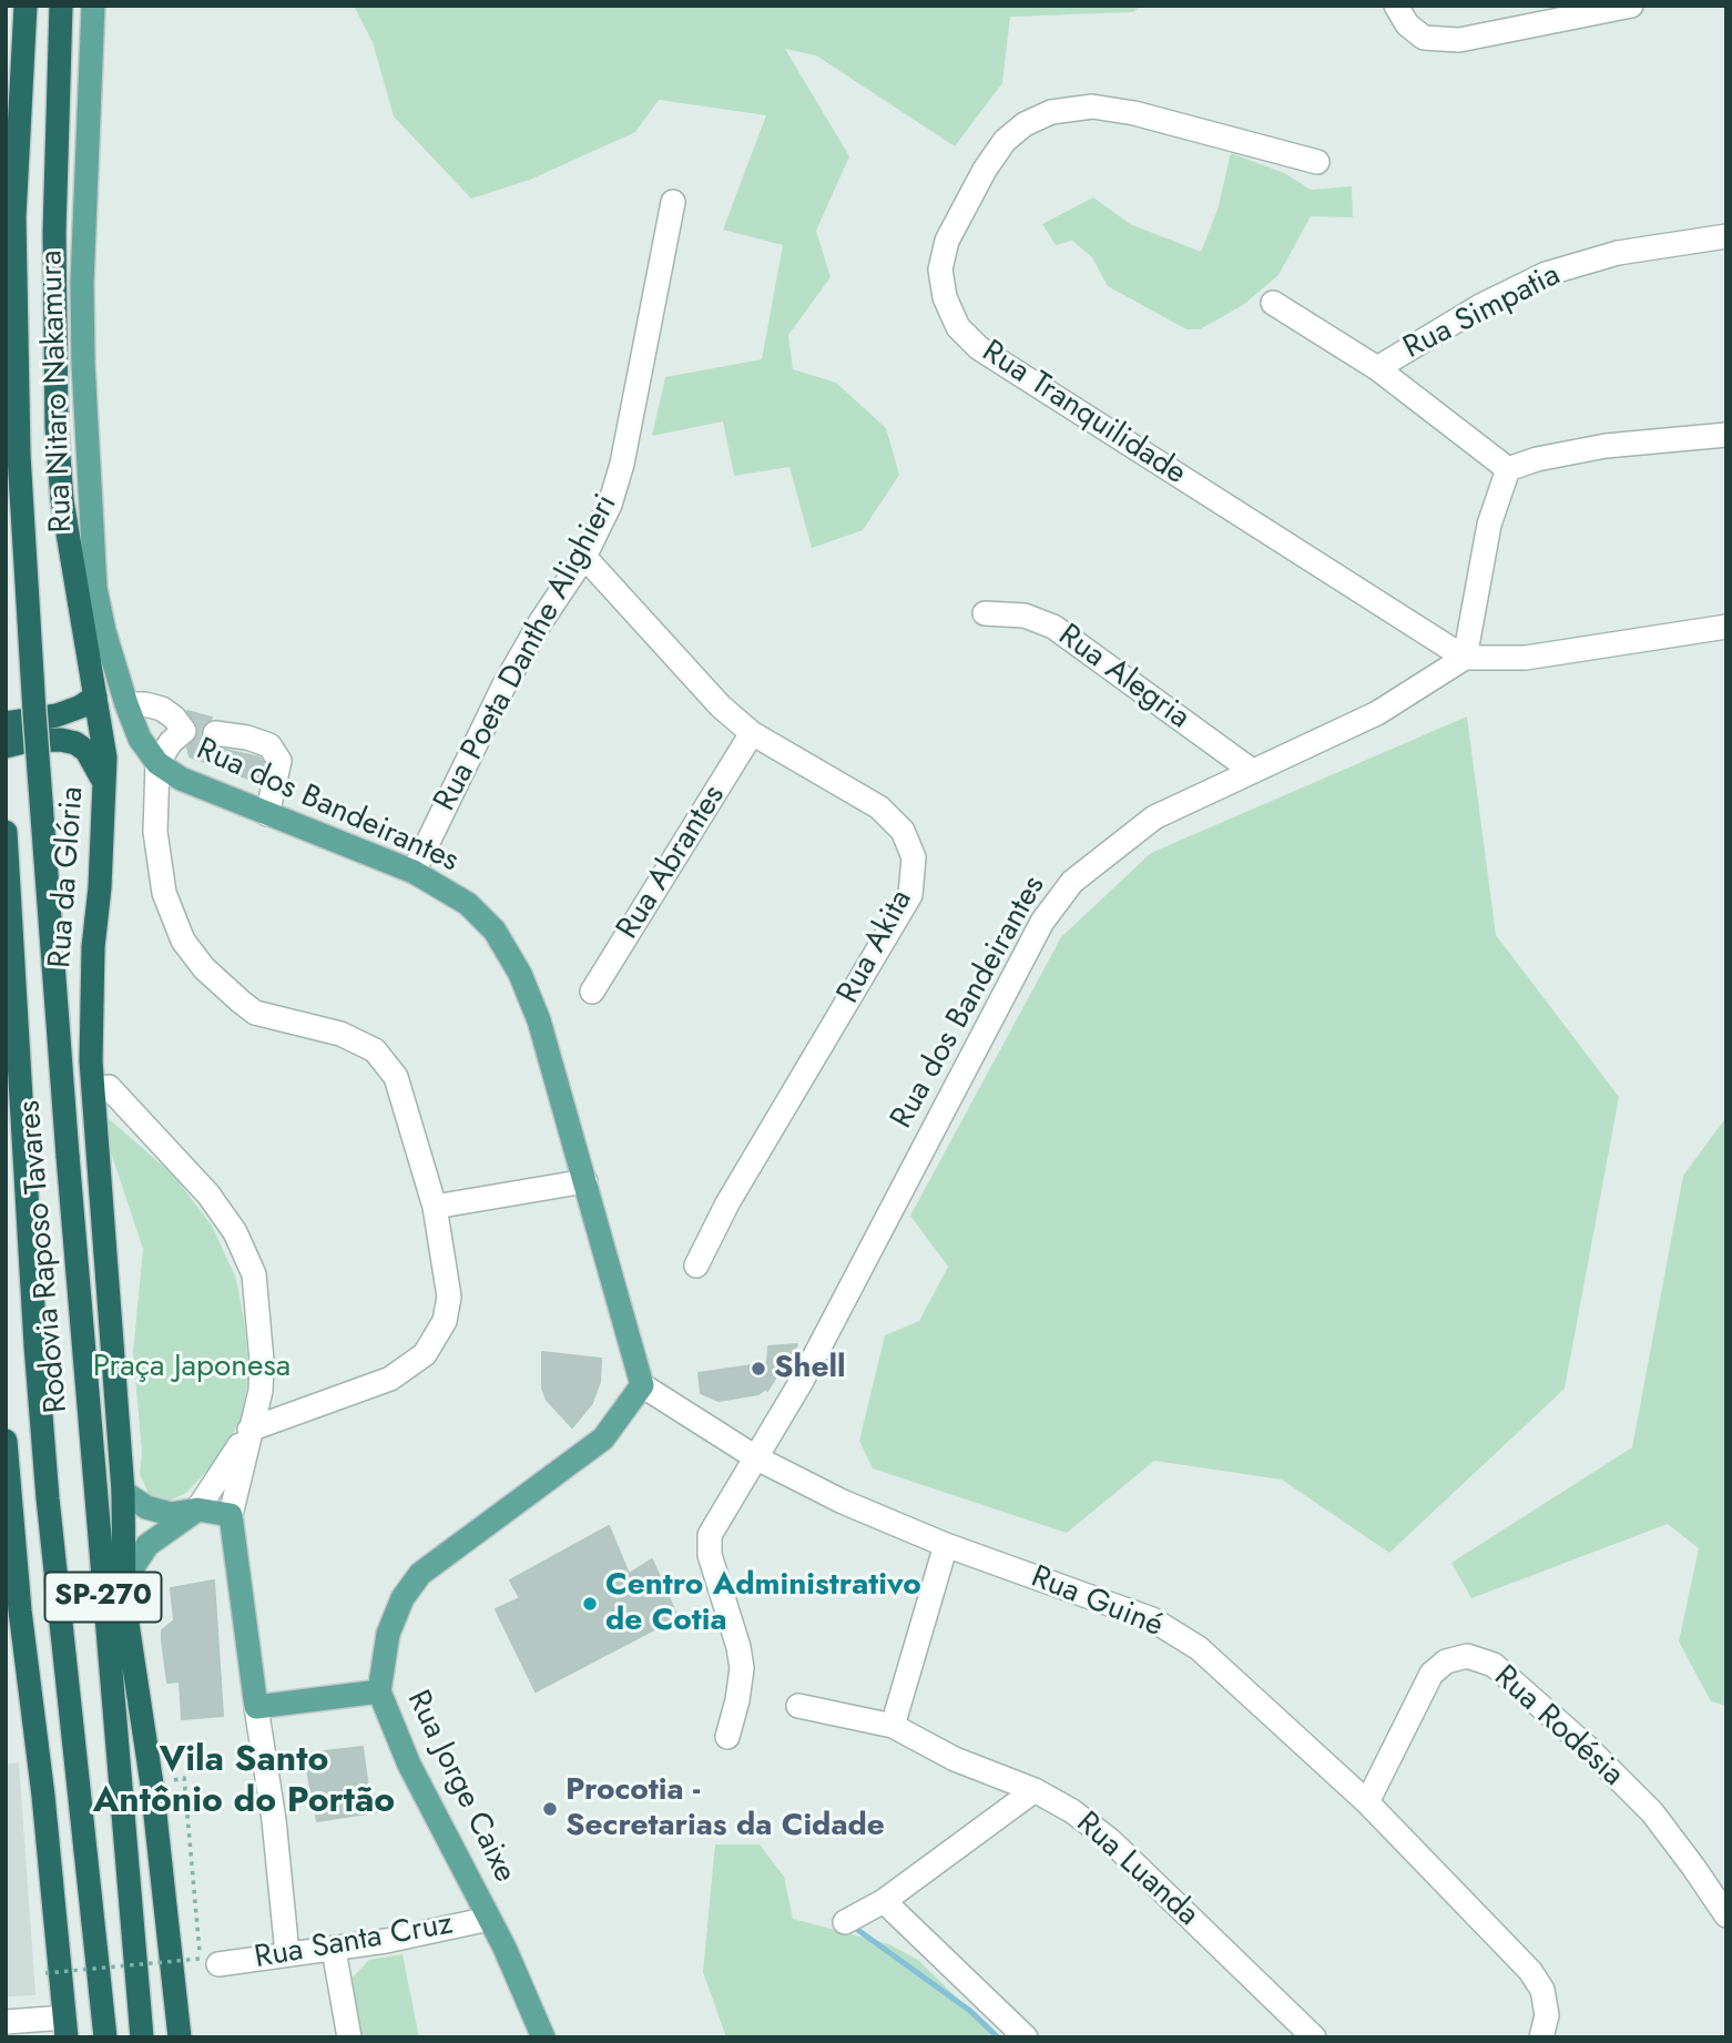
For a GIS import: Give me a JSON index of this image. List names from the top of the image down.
{
  "streets": {
    "highway": ["Rua da Glória", "Rodovia Raposo Tavares", "SP-270"],
    "main road": ["Rua Nitaro Nakamura", "Rua dos Bandeirantes", "Rua Jorge Caixe"],
    "street": [
      "Rua Simpatia",
      "Rua Tranquilidade",
      "Rua Poeta Danthe Alighieri",
      "Rua Alegria",
      "Rua Abrantes",
      "Rua Akita",
      "Rua Guiné",
      "Rua Rodésia",
      "Rua Luanda",
      "Rua Santa Cruz"
    ]
  },
  "crossings": [
    ["Rua Nitaro Nakamura", "Rua dos Bandeirantes"],
    ["Rua Tranquilidade", "Rua dos Bandeirantes"],
    ["Rua Poeta Danthe Alighieri", "Rua dos Bandeirantes"],
    ["Rua Poeta Danthe Alighieri", "Rua Akita"],
    ["Rua Alegria", "Rua dos Bandeirantes"],
    ["Rua dos Bandeirantes", "Rua Guiné"],
    ["Rua dos Bandeirantes", "Rua Jorge Caixe"],
    ["Rua Abrantes", "Rua Akita"],
    ["Rua Guiné", "Rua Rodésia"],
    ["Rua Guiné", "Rua Jorge Caixe"],
    ["Rua Jorge Caixe", "Rua Santa Cruz"]
  ],
  "districts": ["Vila Santo Antônio do Portão"],
  "parks": ["Praça Japonesa"],
  "places": ["Shell", "Centro Administrativo de Cotia", "Procotia - Secretarias da Cidade"]
}
